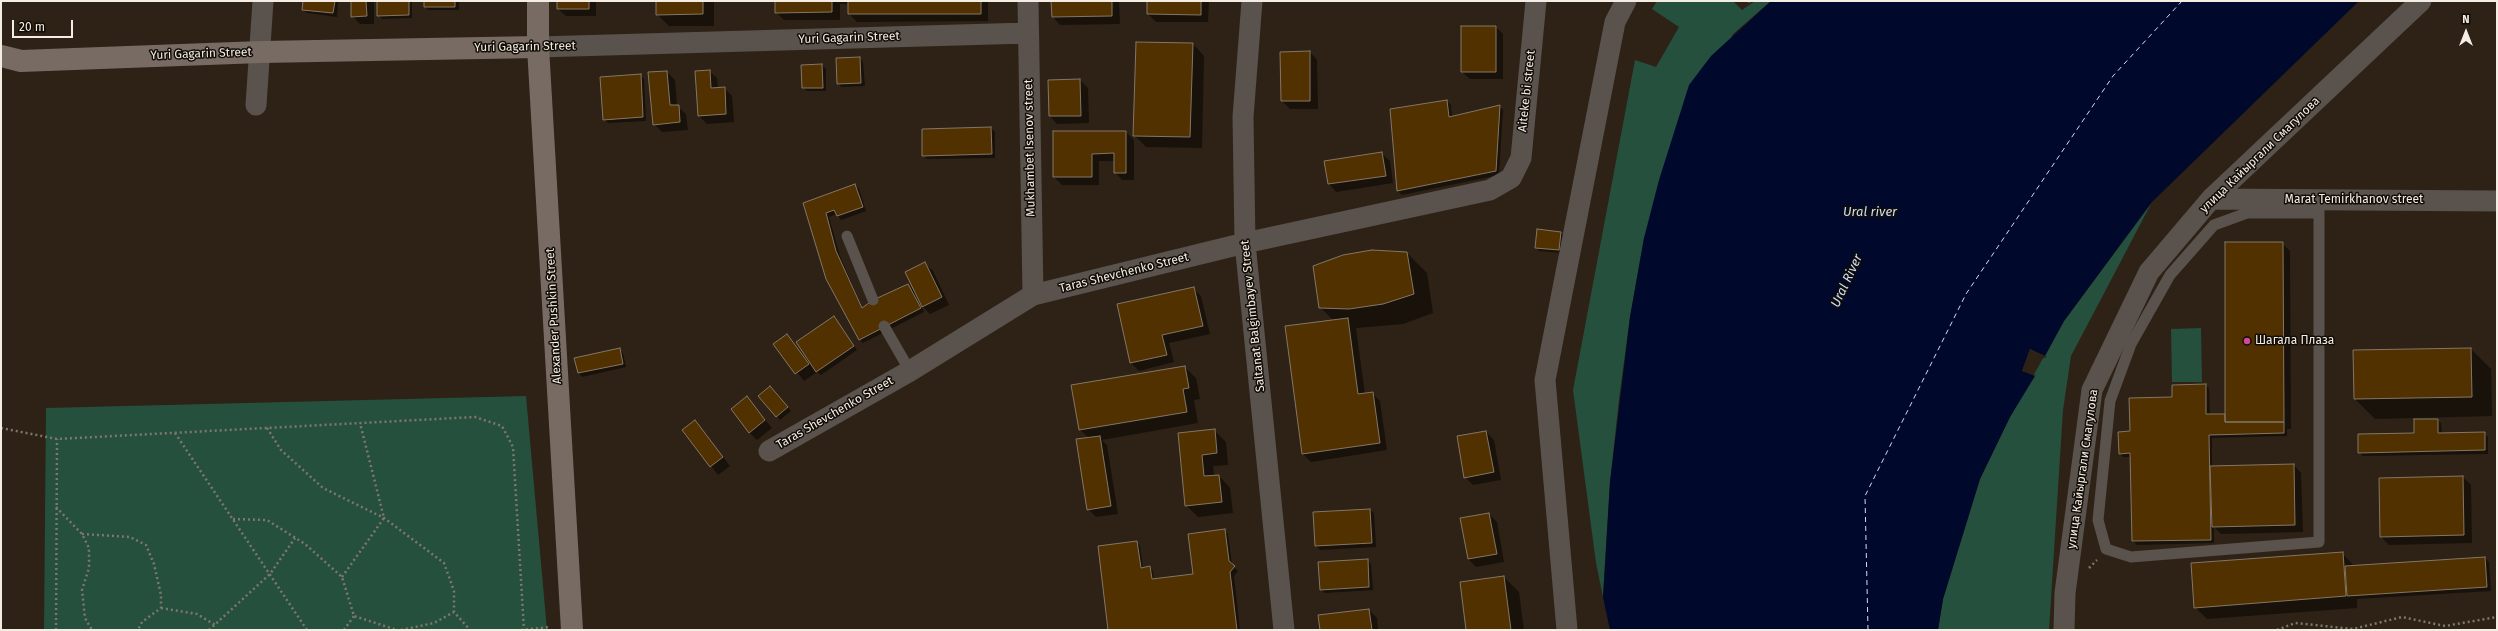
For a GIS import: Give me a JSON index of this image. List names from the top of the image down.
{
  "streets": {
    "street": [
      "Yuri Gagarin Street",
      "Aiteke bi street",
      "Mukhambet Isenov street",
      "улица Кайыргали Смагулова",
      "Marat Temirkhanov street",
      "Taras Shevchenko Street",
      "Alexander Pushkin Street",
      "Saltanat Balgimbayev Street"
    ]
  },
  "crossings": [
    ["Yuri Gagarin Street", "Mukhambet Isenov street"],
    ["Yuri Gagarin Street", "Alexander Pushkin Street"],
    ["Aiteke bi street", "Taras Shevchenko Street"],
    ["Mukhambet Isenov street", "Taras Shevchenko Street"],
    ["улица Кайыргали Смагулова", "Marat Temirkhanov street"],
    ["Taras Shevchenko Street", "Saltanat Balgimbayev Street"]
  ],
  "water": ["Ural river", "Ural River"],
  "places": ["Шагала Плаза"],
  "scale_bar": "20 m",
  "north": "top"
}
